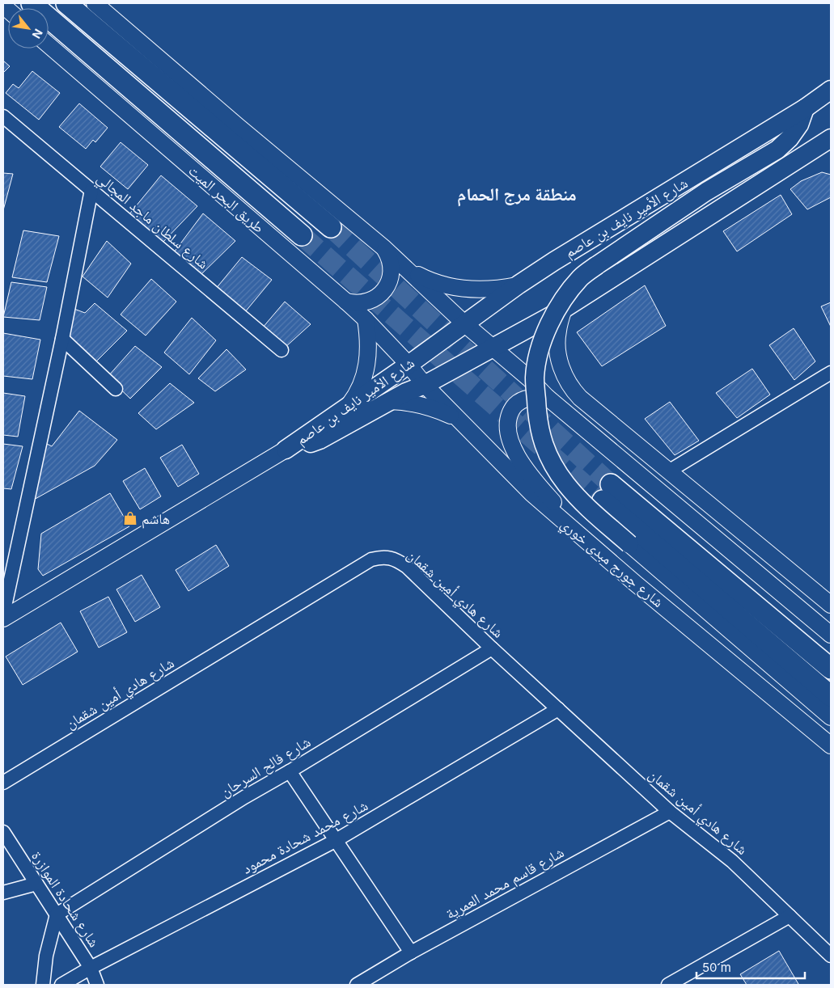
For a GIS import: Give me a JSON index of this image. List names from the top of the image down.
{
  "streets": {
    "main road": ["طريق البحر الميت", "شارع الأمير نايف بن عاصم"],
    "street": [
      "شارع سلطان ماجد المجالي",
      "شارع جورج مبدى خوري",
      "شارع هادي أمين شقمان",
      "شارع فالح السرحان",
      "شارع محمد شحادة محمود",
      "شارع قاسم محمد العمرية",
      "شارع شحادة الموازرة"
    ]
  },
  "crossings": [
    ["طريق البحر الميت", "شارع الأمير نايف بن عاصم"],
    ["طريق البحر الميت", "شارع جورج مبدى خوري"],
    ["شارع الأمير نايف بن عاصم", "شارع جورج مبدى خوري"],
    ["شارع هادي أمين شقمان", "شارع فالح السرحان"],
    ["شارع هادي أمين شقمان", "شارع محمد شحادة محمود"],
    ["شارع هادي أمين شقمان", "شارع قاسم محمد العمرية"],
    ["شارع فالح السرحان", "شارع شحادة الموازرة"],
    ["شارع محمد شحادة محمود", "شارع شحادة الموازرة"]
  ],
  "districts": ["منطقة مرج الحمام"],
  "places": {
    "shop": ["هاشم"]
  },
  "scale_bar": "50 m",
  "north": "bottom right"
}
